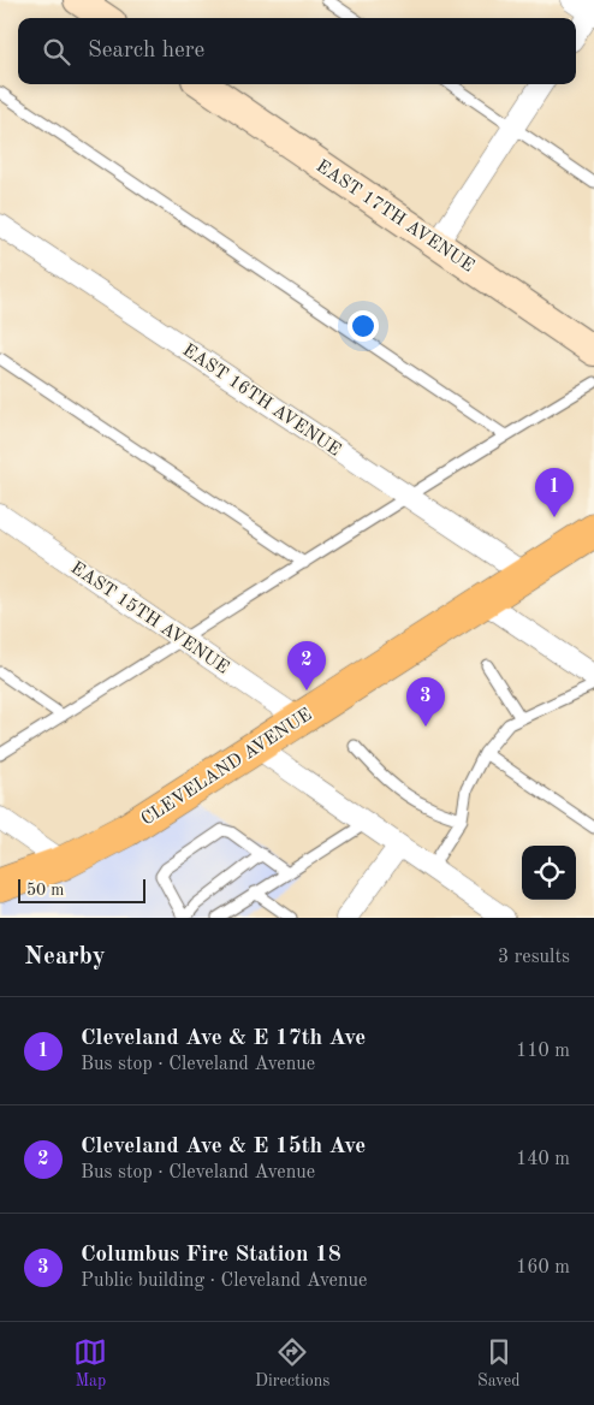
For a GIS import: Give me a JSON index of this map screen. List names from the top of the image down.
{
  "streets": {
    "main road": ["CLEVELAND AVENUE"],
    "street": ["EAST 17TH AVENUE", "EAST 16TH AVENUE", "EAST 15TH AVENUE"]
  },
  "crossings": [
    ["EAST 16TH AVENUE", "CLEVELAND AVENUE"],
    ["EAST 15TH AVENUE", "CLEVELAND AVENUE"]
  ],
  "scale_bar": "50 m",
  "page": {
    "search": "Search here",
    "pins": ["1", "2", "3"],
    "scale": "50 m",
    "heading": ["Nearby", "3 results"],
    "list": [
      {
        "mark": "1",
        "name": "Cleveland Ave & E 17th Ave",
        "note": "Bus stop · Cleveland Avenue",
        "value": "110 m"
      },
      {
        "mark": "2",
        "name": "Cleveland Ave & E 15th Ave",
        "note": "Bus stop · Cleveland Avenue",
        "value": "140 m"
      },
      {
        "mark": "3",
        "name": "Columbus Fire Station 18",
        "note": "Public building · Cleveland Avenue",
        "value": "160 m"
      }
    ],
    "nav": ["Map", "Directions", "Saved"]
  }
}
